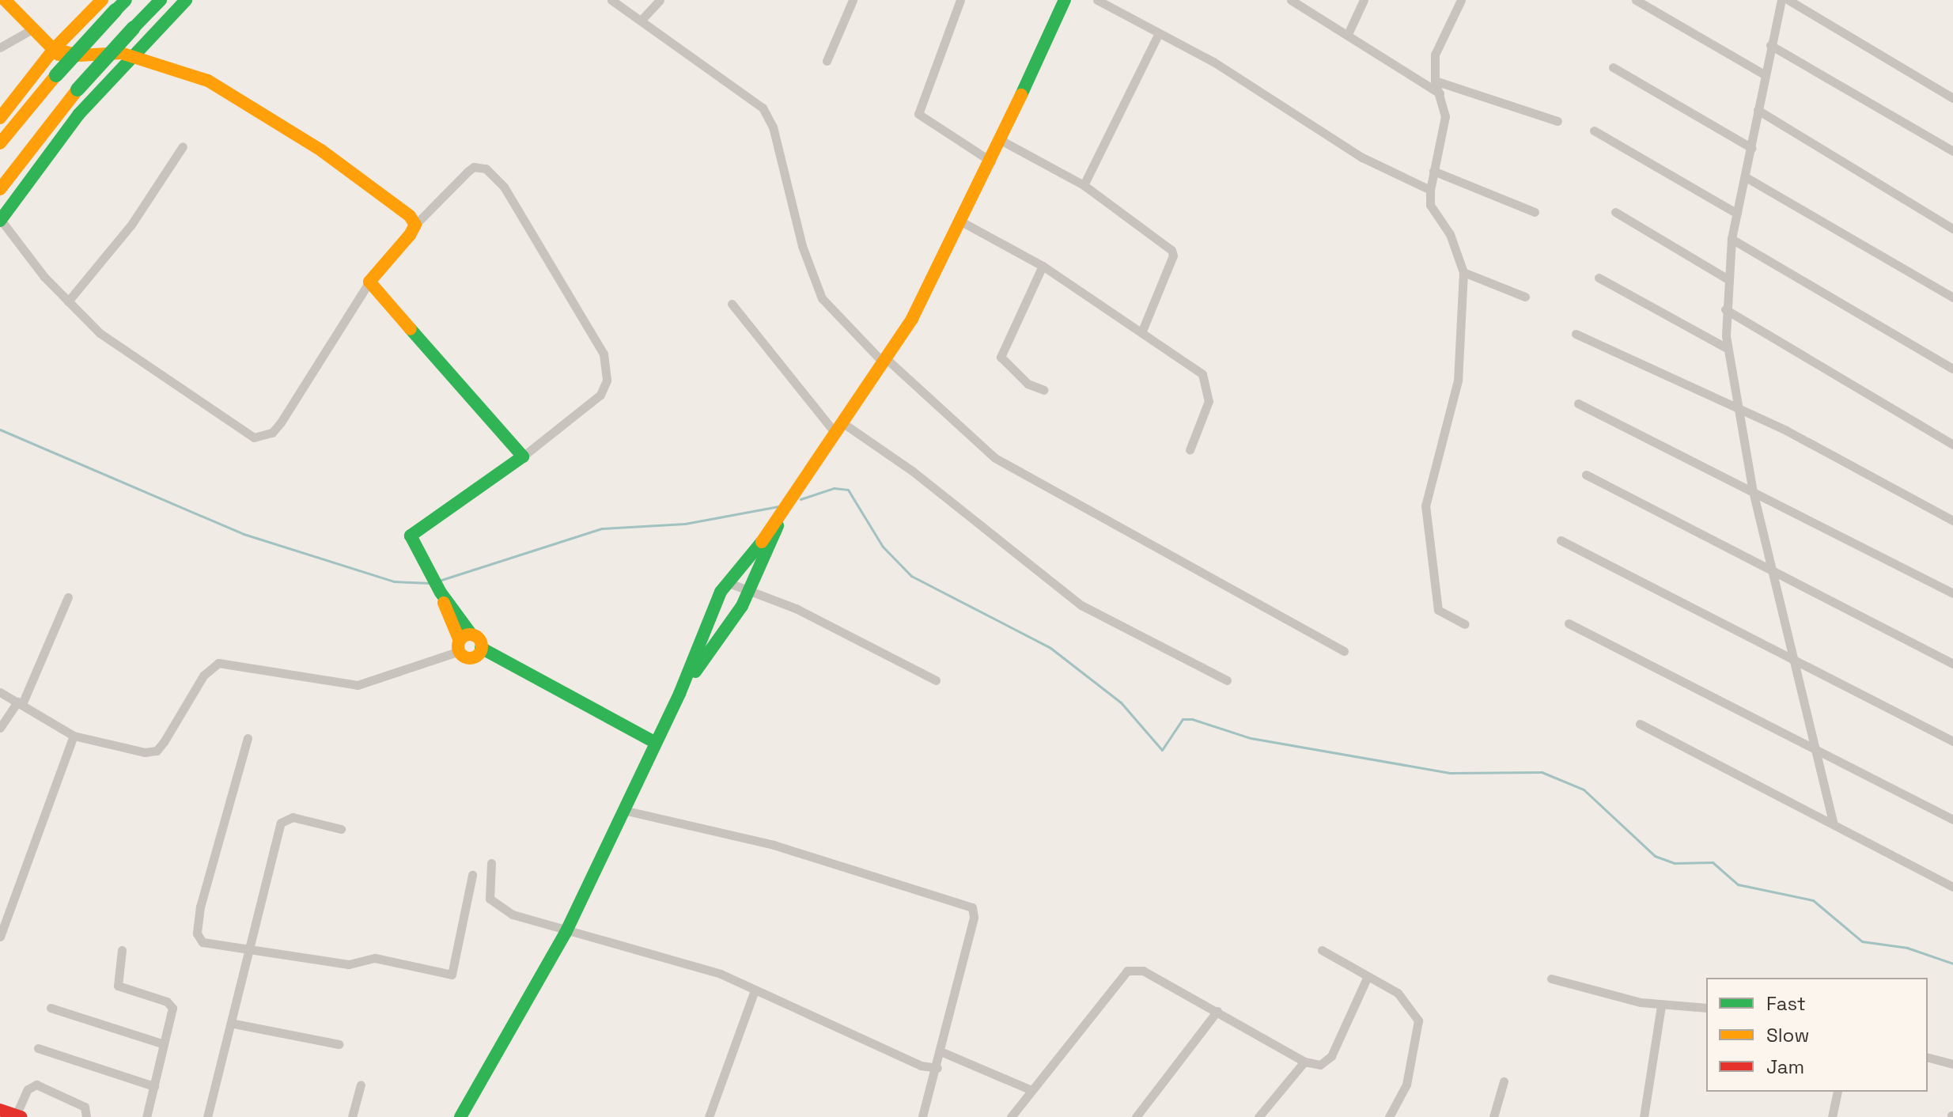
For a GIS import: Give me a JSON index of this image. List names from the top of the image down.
{
  "legend": ["Fast", "Slow", "Jam"]
}
